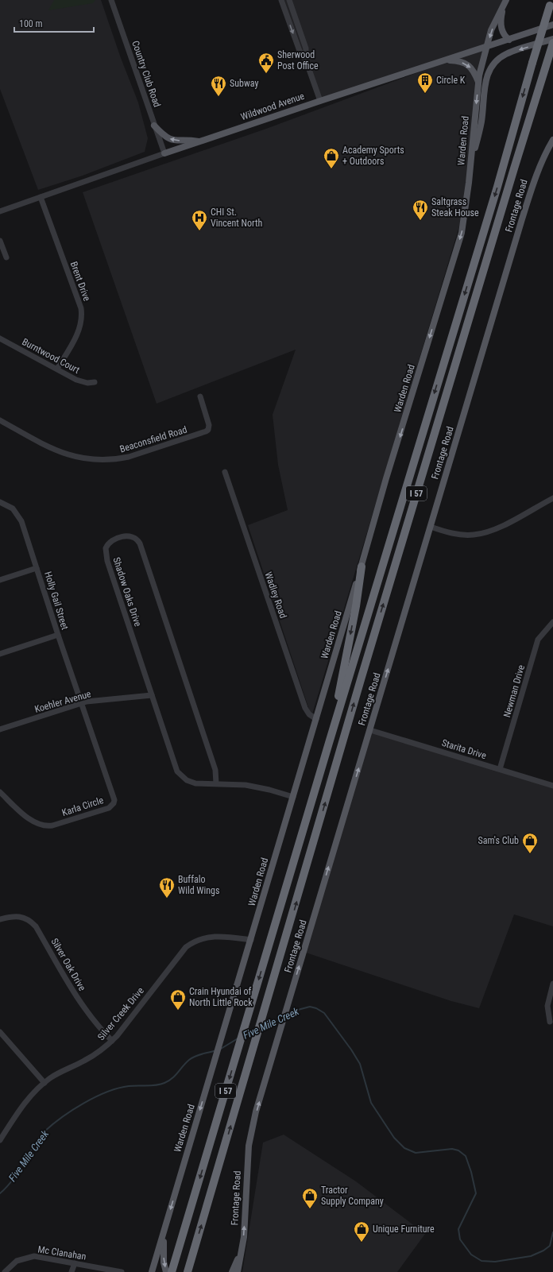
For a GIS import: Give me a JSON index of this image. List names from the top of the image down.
{
  "streets": {
    "highway": ["I 57"],
    "main road": ["Wildwood Avenue", "Warden Road", "Frontage Road"],
    "street": [
      "Country Club Road",
      "Brent Drive",
      "Burntwood Court",
      "Beaconsfield Road",
      "Shadow Oaks Drive",
      "Wadley Road",
      "Holly Gail Street",
      "Newman Drive",
      "Koehler Avenue",
      "Starita Drive",
      "Karla Circle",
      "Silver Oak Drive",
      "Silver Creek Drive",
      "Mc Clanahan"
    ]
  },
  "crossings": [
    ["Country Club Road", "Wildwood Avenue"],
    ["Wildwood Avenue", "Warden Road"],
    ["Wildwood Avenue", "Brent Drive"],
    ["Warden Road", "Shadow Oaks Drive"],
    ["Warden Road", "Wadley Road"],
    ["Warden Road", "Silver Creek Drive"],
    ["Frontage Road", "Starita Drive"],
    ["Brent Drive", "Burntwood Court"],
    ["Shadow Oaks Drive", "Koehler Avenue"],
    ["Holly Gail Street", "Koehler Avenue"],
    ["Holly Gail Street", "Karla Circle"],
    ["Newman Drive", "Starita Drive"],
    ["Koehler Avenue", "Karla Circle"],
    ["Silver Oak Drive", "Silver Creek Drive"]
  ],
  "one_way": ["Warden Road", "Frontage Road"],
  "water": ["Five Mile Creek"],
  "places": {
    "public building": ["Sherwood Post Office"],
    "building": ["Circle K"],
    "restaurant": ["Subway", "Saltgrass Steak House", "Buffalo Wild Wings"],
    "shop": [
      "Academy Sports + Outdoors",
      "Sam's Club",
      "Crain Hyundai of North Little Rock",
      "Tractor Supply Company",
      "Unique Furniture"
    ],
    "hospital": ["CHI St. Vincent North"]
  },
  "scale_bar": "100 m"
}
